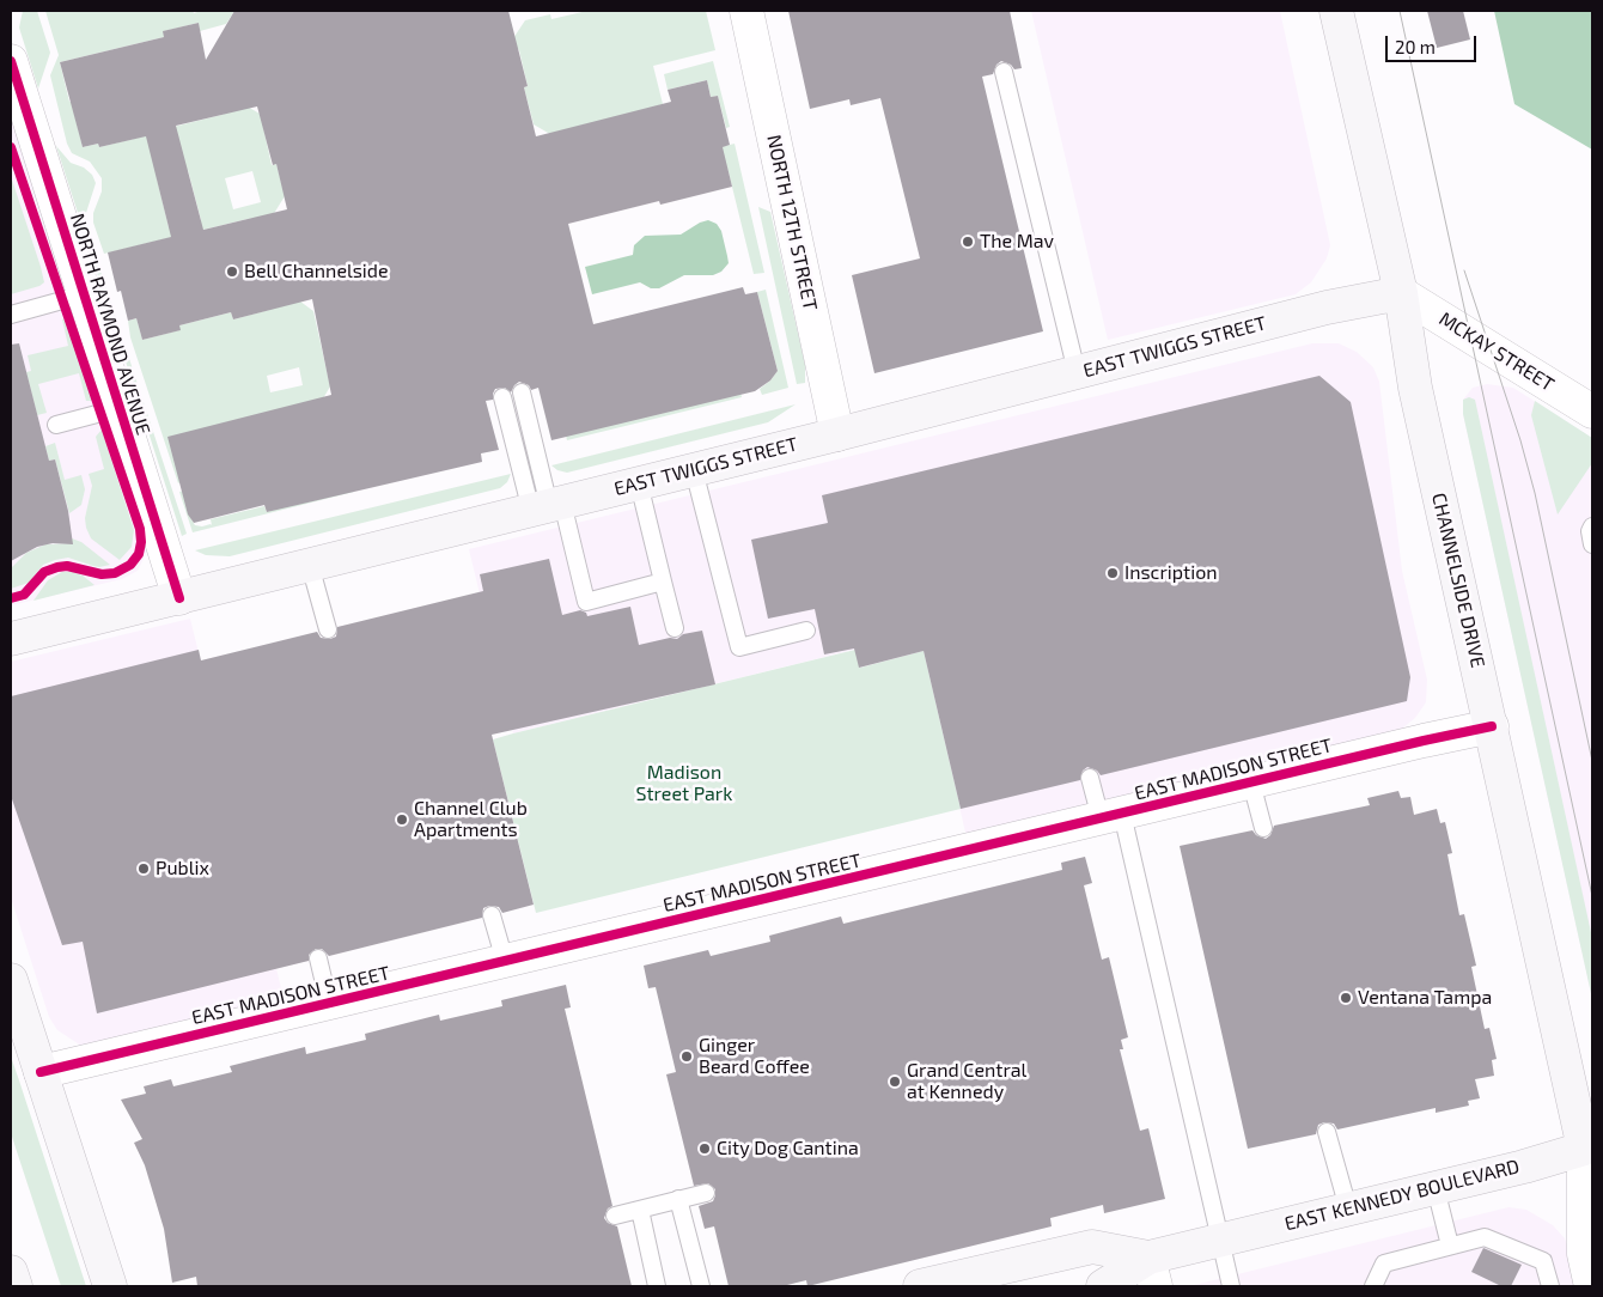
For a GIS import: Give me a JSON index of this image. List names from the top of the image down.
{
  "streets": {
    "main road": ["EAST TWIGGS STREET", "CHANNELSIDE DRIVE", "EAST KENNEDY BOULEVARD"],
    "street": [
      "NORTH 12TH STREET",
      "NORTH RAYMOND AVENUE",
      "MCKAY STREET",
      "EAST MADISON STREET"
    ]
  },
  "crossings": [
    ["NORTH 12TH STREET", "EAST TWIGGS STREET"],
    ["NORTH RAYMOND AVENUE", "EAST TWIGGS STREET"],
    ["EAST TWIGGS STREET", "MCKAY STREET"],
    ["EAST TWIGGS STREET", "CHANNELSIDE DRIVE"],
    ["MCKAY STREET", "CHANNELSIDE DRIVE"],
    ["CHANNELSIDE DRIVE", "EAST MADISON STREET"],
    ["CHANNELSIDE DRIVE", "EAST KENNEDY BOULEVARD"]
  ],
  "parks": ["Madison Street Park"],
  "places": [
    "The Mav",
    "Bell Channelside",
    "Inscription",
    "Channel Club Apartments",
    "Publix",
    "Ventana Tampa",
    "Ginger Beard Coffee",
    "Grand Central at Kennedy",
    "City Dog Cantina"
  ],
  "scale_bar": "20 m"
}
